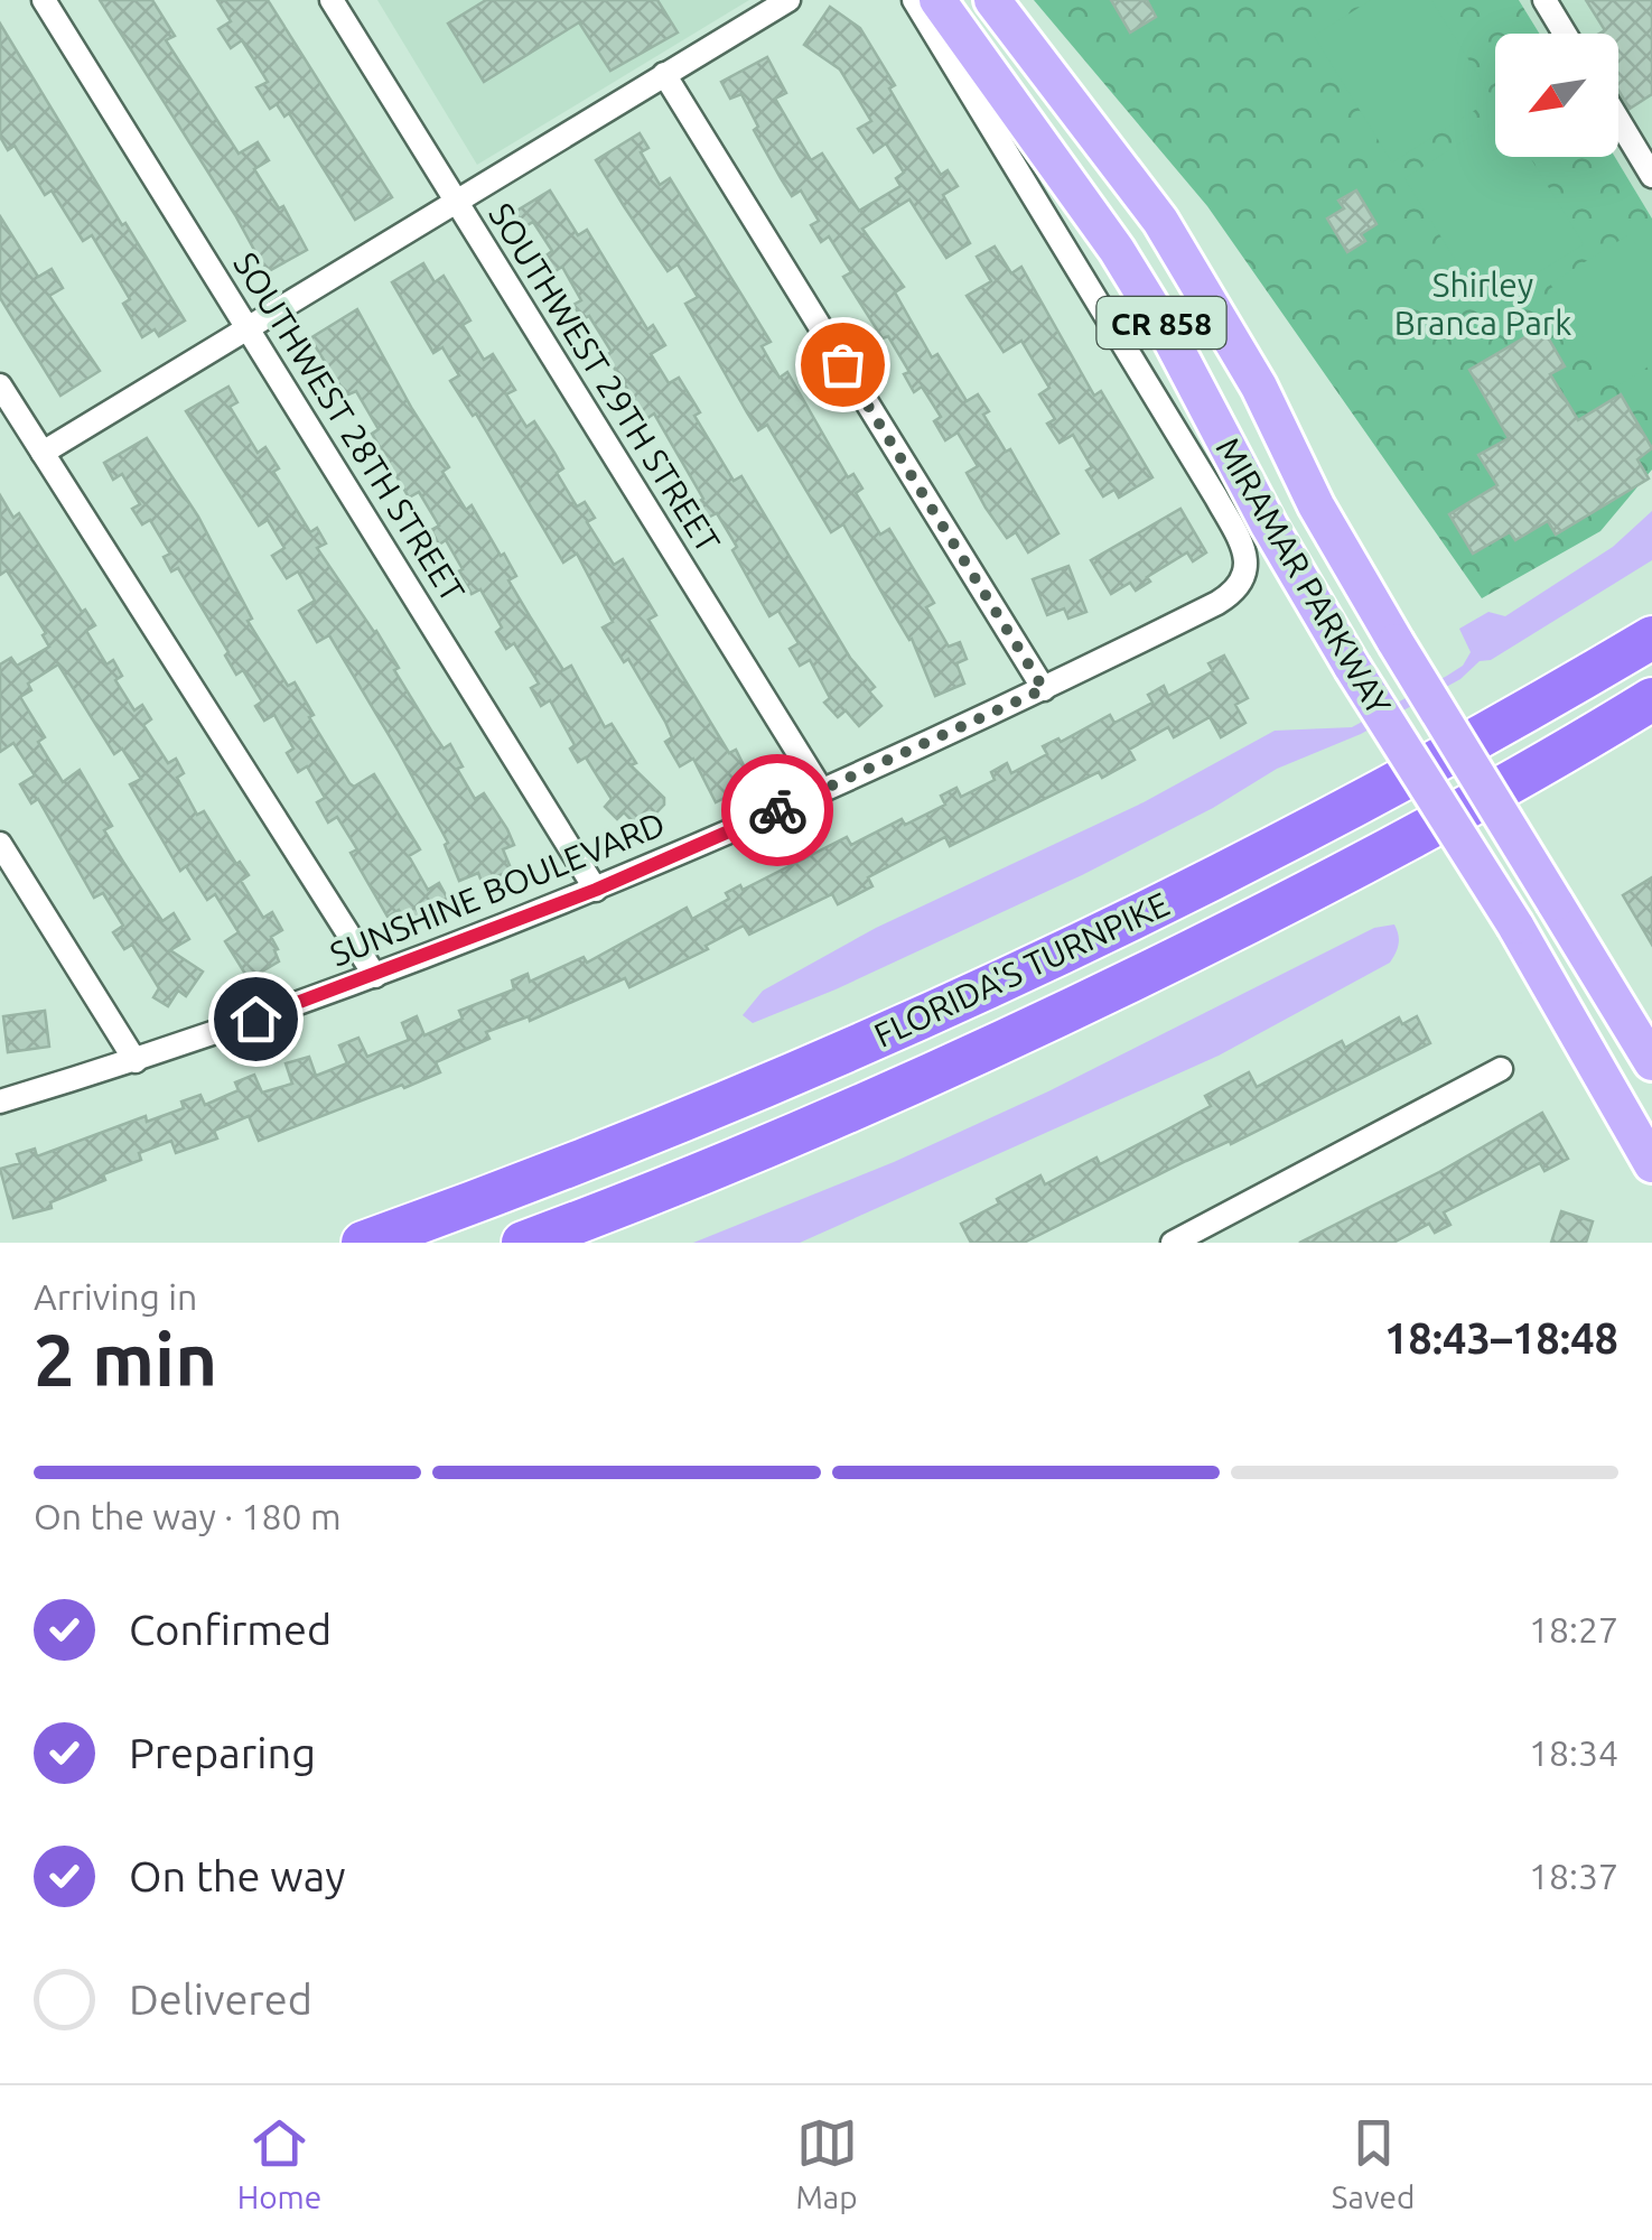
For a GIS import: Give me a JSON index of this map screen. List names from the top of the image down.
{
  "streets": {
    "highway": ["FLORIDA'S TURNPIKE"],
    "main road": ["CR 858", "MIRAMAR PARKWAY"],
    "street": ["SOUTHWEST 29TH STREET", "SOUTHWEST 28TH STREET", "SUNSHINE BOULEVARD"]
  },
  "crossings": [
    ["SOUTHWEST 29TH STREET", "SUNSHINE BOULEVARD"],
    ["SOUTHWEST 28TH STREET", "SUNSHINE BOULEVARD"]
  ],
  "parks": ["Shirley Branca Park"],
  "north": "bottom left",
  "page": {
    "heading": ["2 min", "Arriving in", "18:43–18:48"],
    "bar": "On the way · 180 m",
    "list": [
      ["Confirmed", "18:27"],
      ["Preparing", "18:34"],
      ["On the way", "18:37"],
      "Delivered"
    ],
    "tabs": ["Home", "Map", "Saved"]
  }
}
